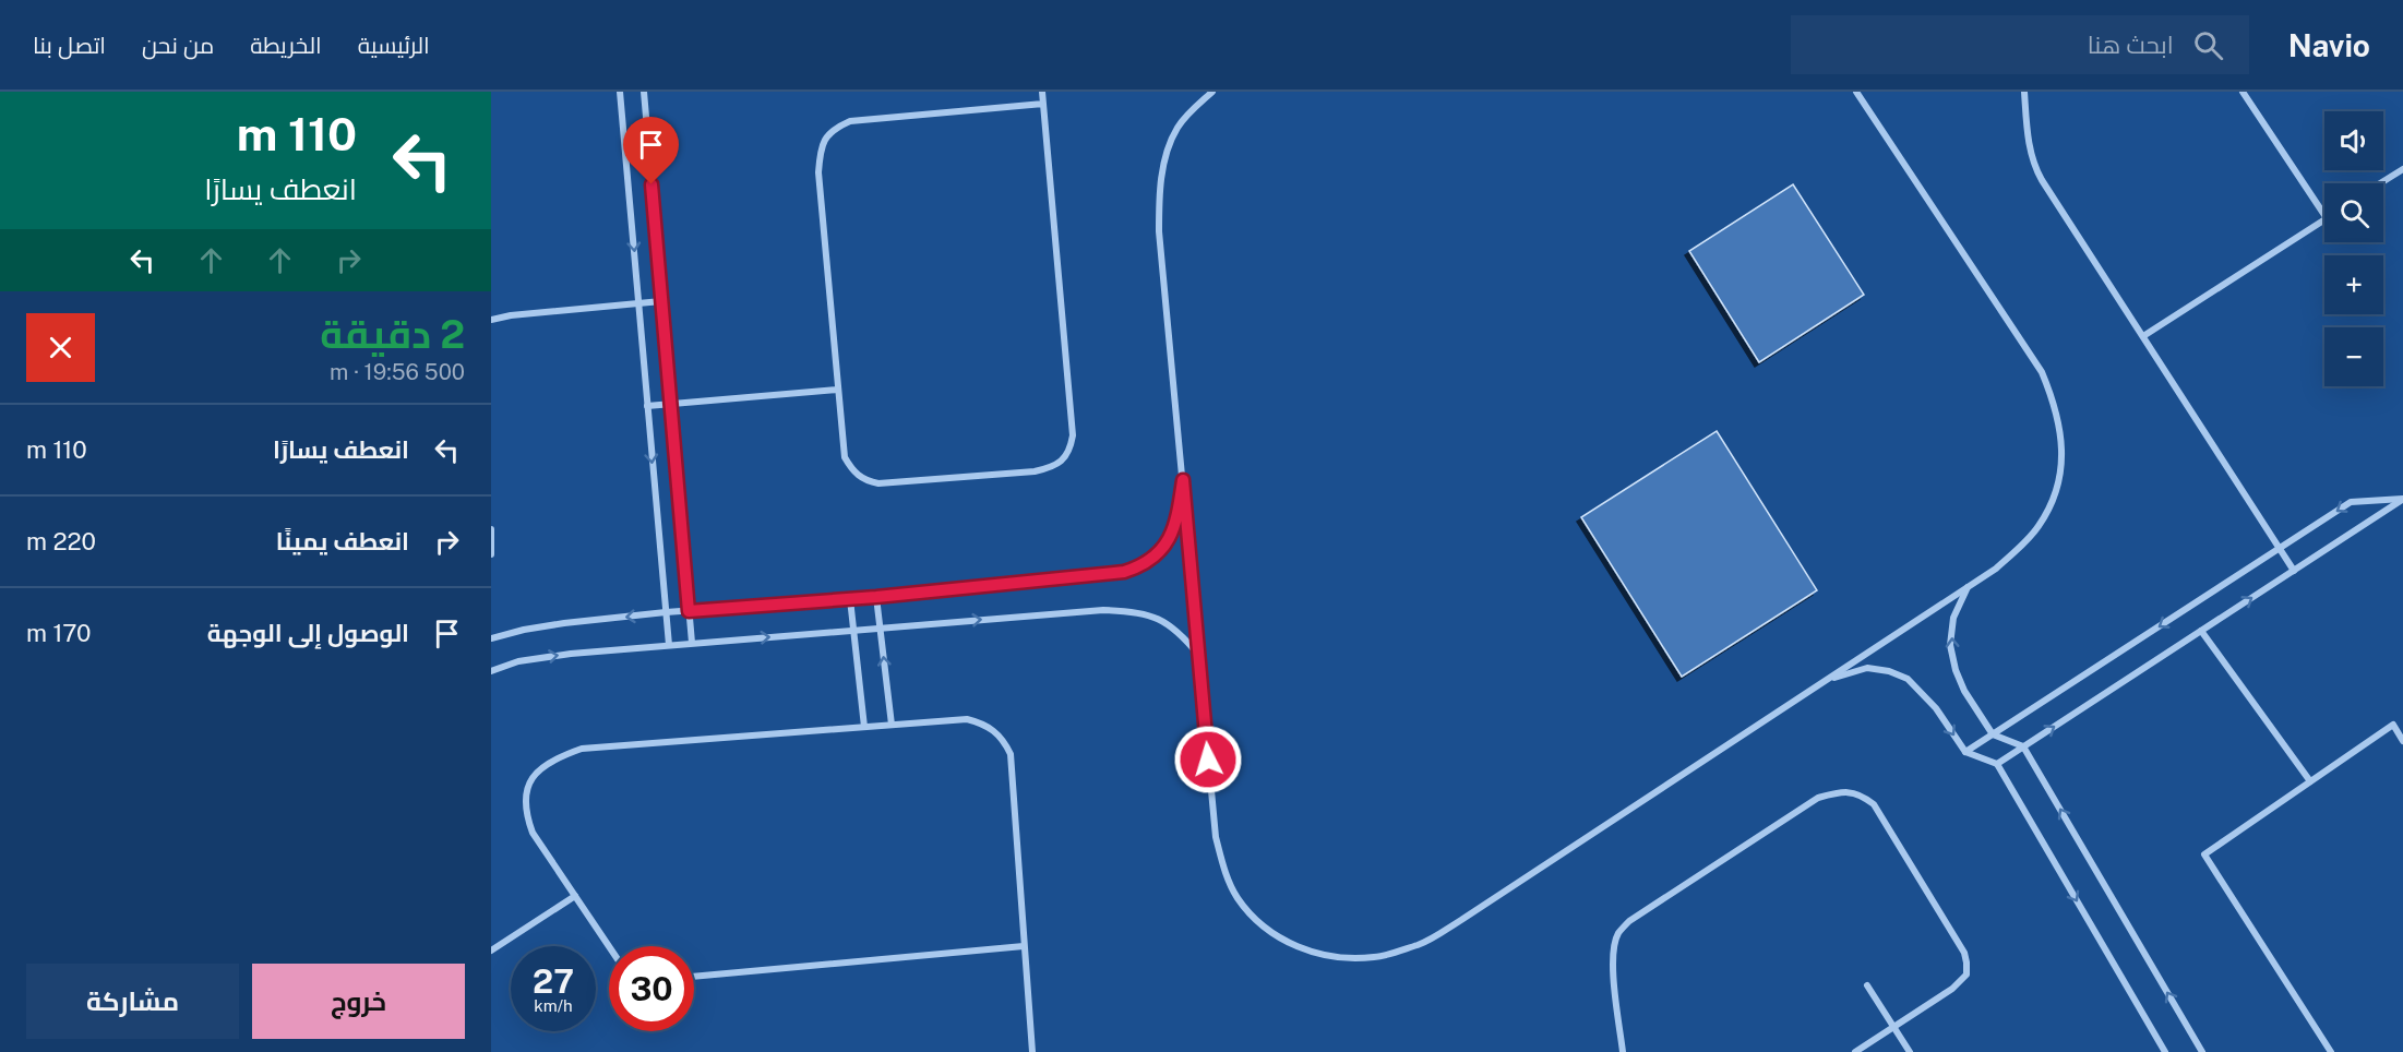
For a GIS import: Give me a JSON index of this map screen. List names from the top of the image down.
{
  "page": {
    "header": "Navio",
    "search": "ابحث هنا",
    "nav": [
      "الرئيسية",
      "الخريطة",
      "من نحن",
      "اتصل بنا"
    ],
    "turn": ["110 m", "انعطف يسارًا"],
    "map_buttons": ["+", "−"],
    "heading": ["2 دقيقة", "500 m · 19:56"],
    "list": [
      {
        "name": "انعطف يسارًا",
        "value": "110 m"
      },
      {
        "name": "انعطف يمينًا",
        "value": "220 m"
      },
      {
        "name": "الوصول إلى الوجهة",
        "value": "170 m"
      }
    ],
    "speed": "27 km/h",
    "limit": "30",
    "buttons": ["خروج", "مشاركة"]
  }
}
